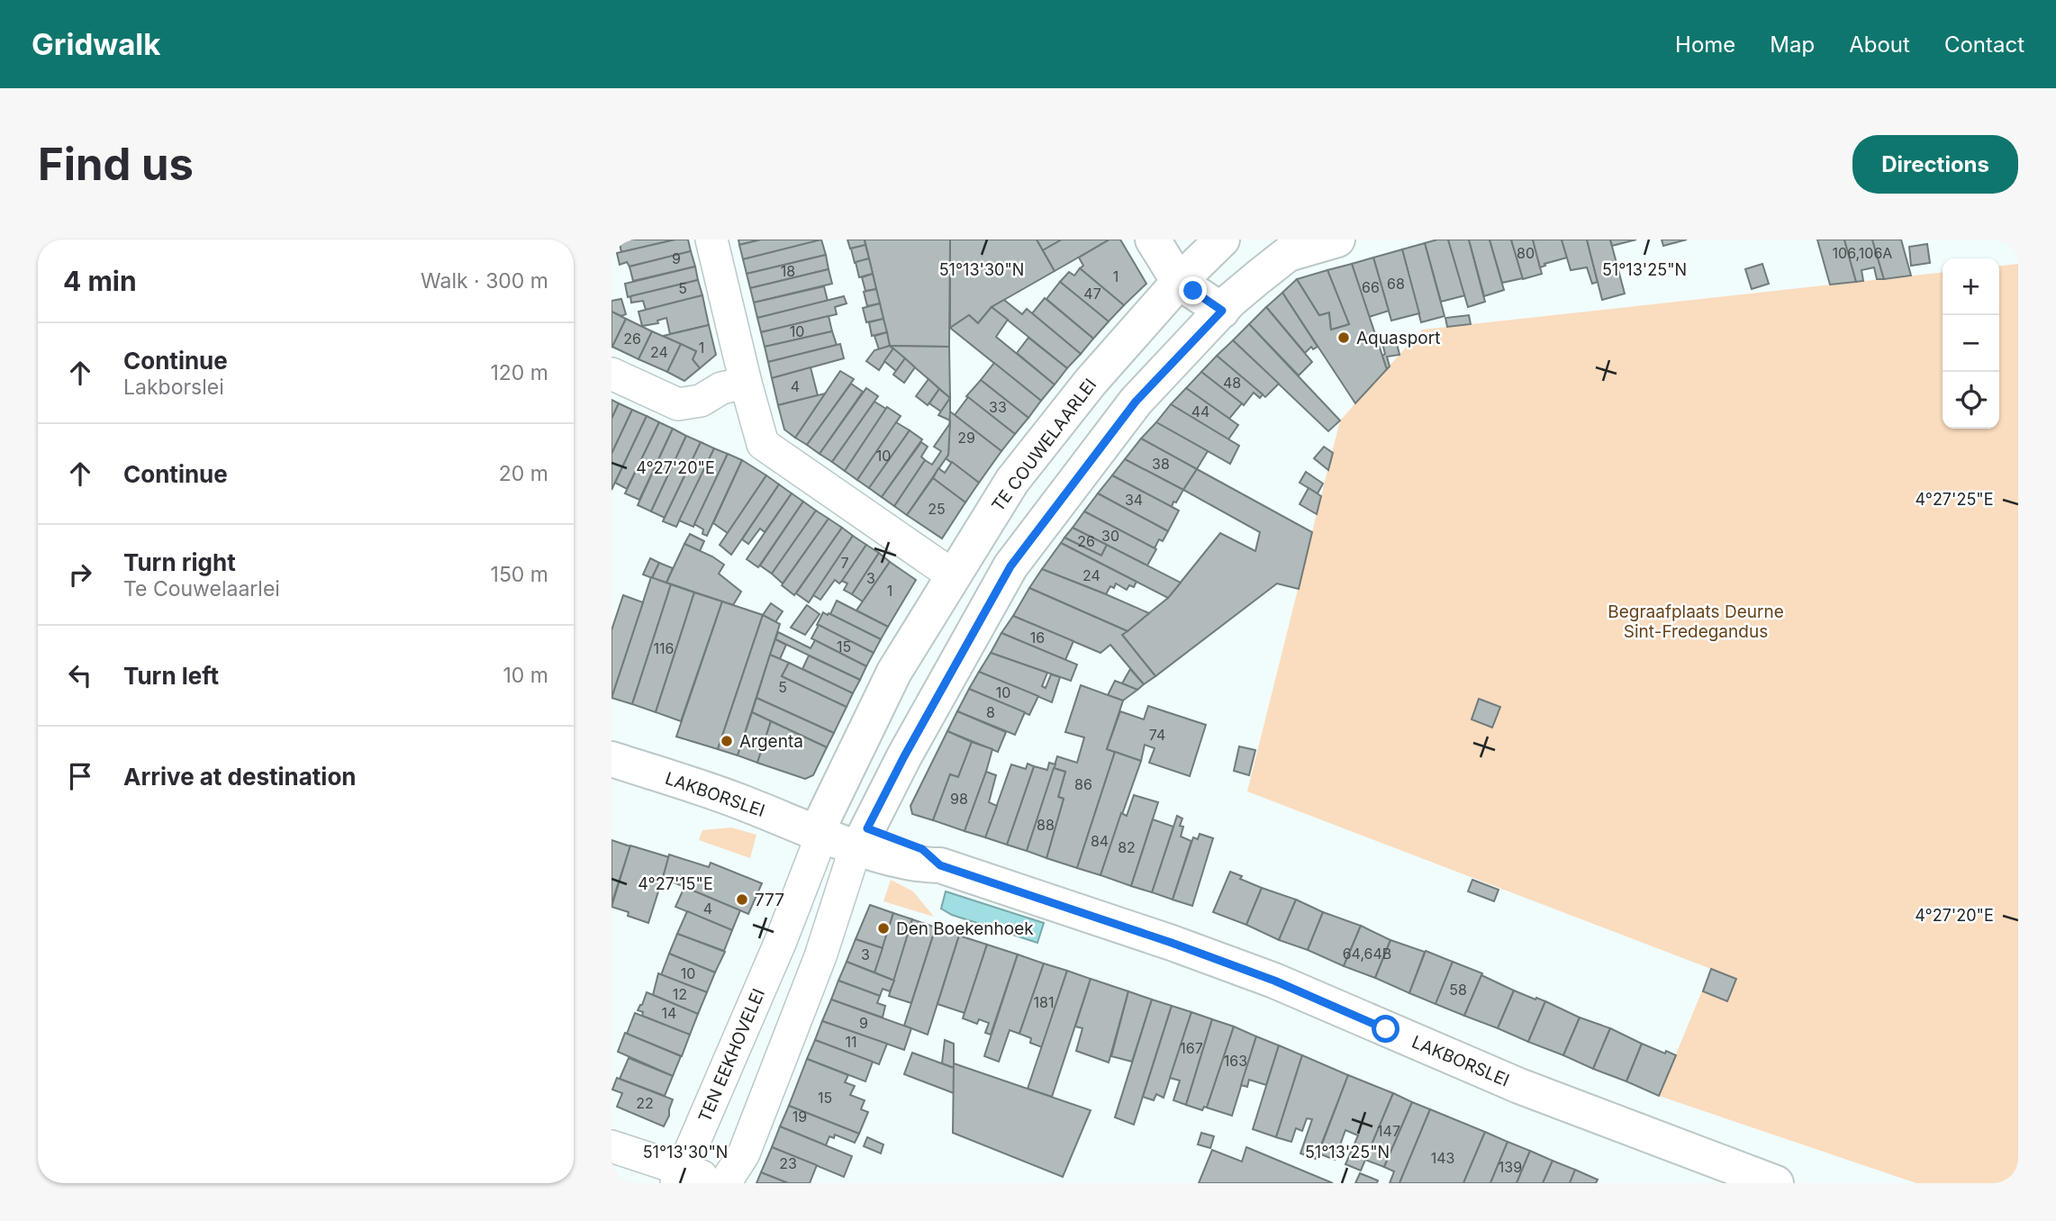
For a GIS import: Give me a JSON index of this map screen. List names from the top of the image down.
{
  "streets": {
    "street": ["TE COUWELAARLEI", "LAKBORSLEI", "TEN EEKHOVELEI"]
  },
  "crossings": [
    ["TE COUWELAARLEI", "LAKBORSLEI"],
    ["TE COUWELAARLEI", "TEN EEKHOVELEI"],
    ["LAKBORSLEI", "TEN EEKHOVELEI"]
  ],
  "parks": ["Begraafplaats Deurne Sint-Fredegandus"],
  "places": [
    "Aquasport",
    "Argenta",
    "777",
    "Den Boekenhoek"
  ],
  "house_numbers": [
    "80",
    "106,106A",
    "9",
    "18",
    "1",
    "68",
    "66",
    "5",
    "47",
    "10",
    "26",
    "1",
    "24",
    "48",
    "4",
    "33",
    "44",
    "29",
    "10",
    "38",
    "34",
    "25",
    "30",
    "26",
    "7",
    "24",
    "3",
    "1",
    "16",
    "15",
    "116",
    "5",
    "10",
    "8",
    "74",
    "86",
    "98",
    "88",
    "84",
    "82",
    "4",
    "64,64B",
    "3",
    "10",
    "58",
    "12",
    "181",
    "14",
    "9",
    "11",
    "167",
    "163",
    "15",
    "22",
    "19",
    "147",
    "143",
    "23",
    "139"
  ],
  "page": {
    "header": "Gridwalk",
    "nav": [
      "Home",
      "Map",
      "About",
      "Contact"
    ],
    "buttons": "Directions",
    "title": "Find us",
    "heading": ["4 min", "Walk · 300 m"],
    "map_buttons": ["+", "−"],
    "list": [
      ["Continue", "Lakborslei", "120 m"],
      ["Continue", "20 m"],
      ["Turn right", "Te Couwelaarlei", "150 m"],
      ["Turn left", "10 m"],
      "Arrive at destination"
    ]
  },
  "coordinates": [
    "51°13'30\"N",
    "51°13'25\"N",
    "4°27'20\"E",
    "4°27'25\"E",
    "4°27'15\"E"
  ]
}
